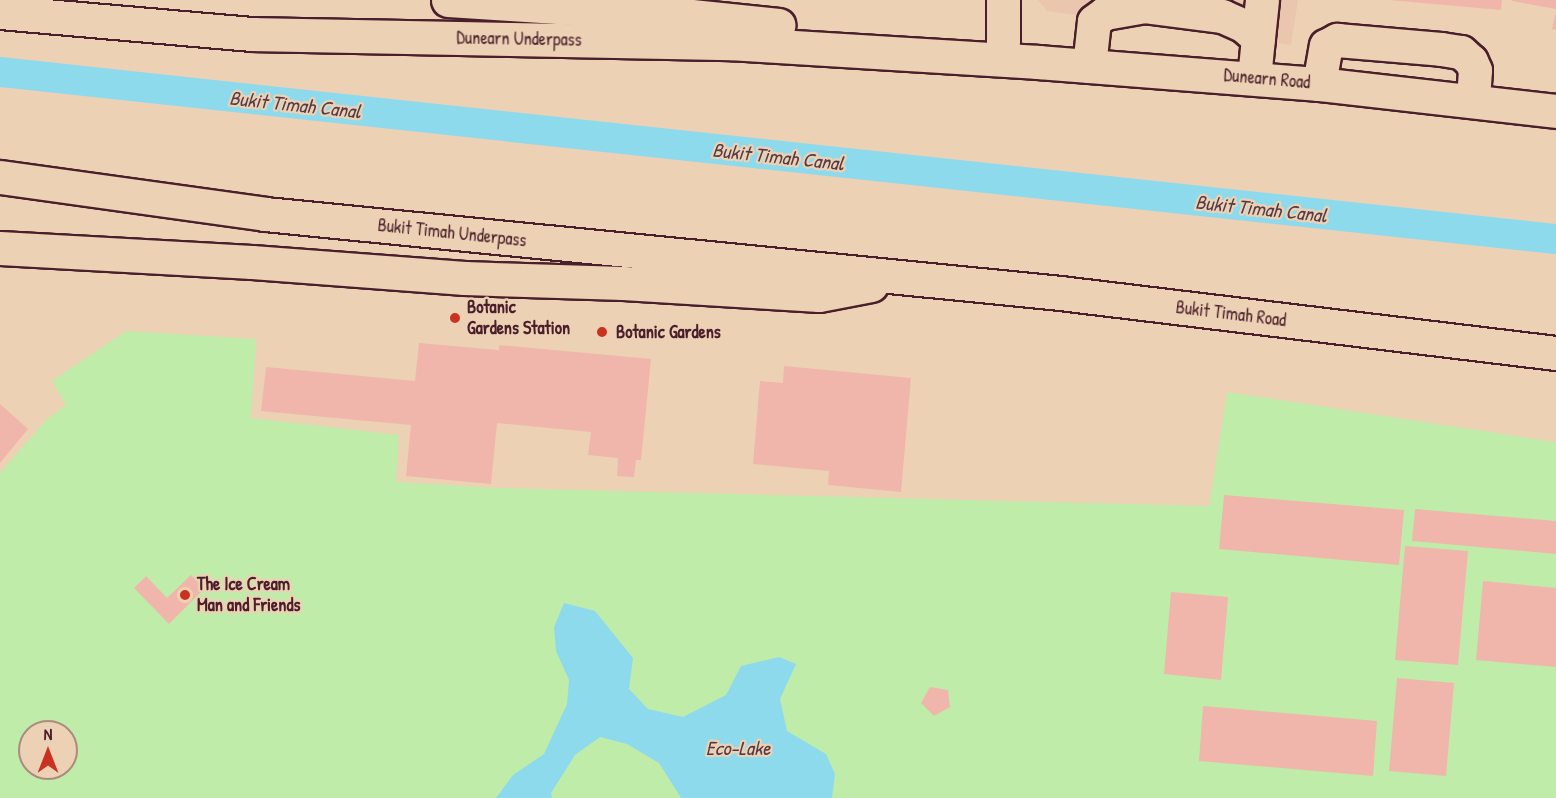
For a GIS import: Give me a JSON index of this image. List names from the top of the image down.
{
  "streets": {
    "main road": [
      "Dunearn Underpass",
      "Dunearn Road",
      "Bukit Timah Underpass",
      "Bukit Timah Road"
    ]
  },
  "crossings": [
    ["Dunearn Underpass", "Dunearn Road"],
    ["Bukit Timah Underpass", "Bukit Timah Road"]
  ],
  "water": ["Bukit Timah Canal", "Eco-Lake"],
  "places": ["Botanic Gardens Station", "Botanic Gardens", "The Ice Cream Man and Friends"],
  "north": "top"
}
